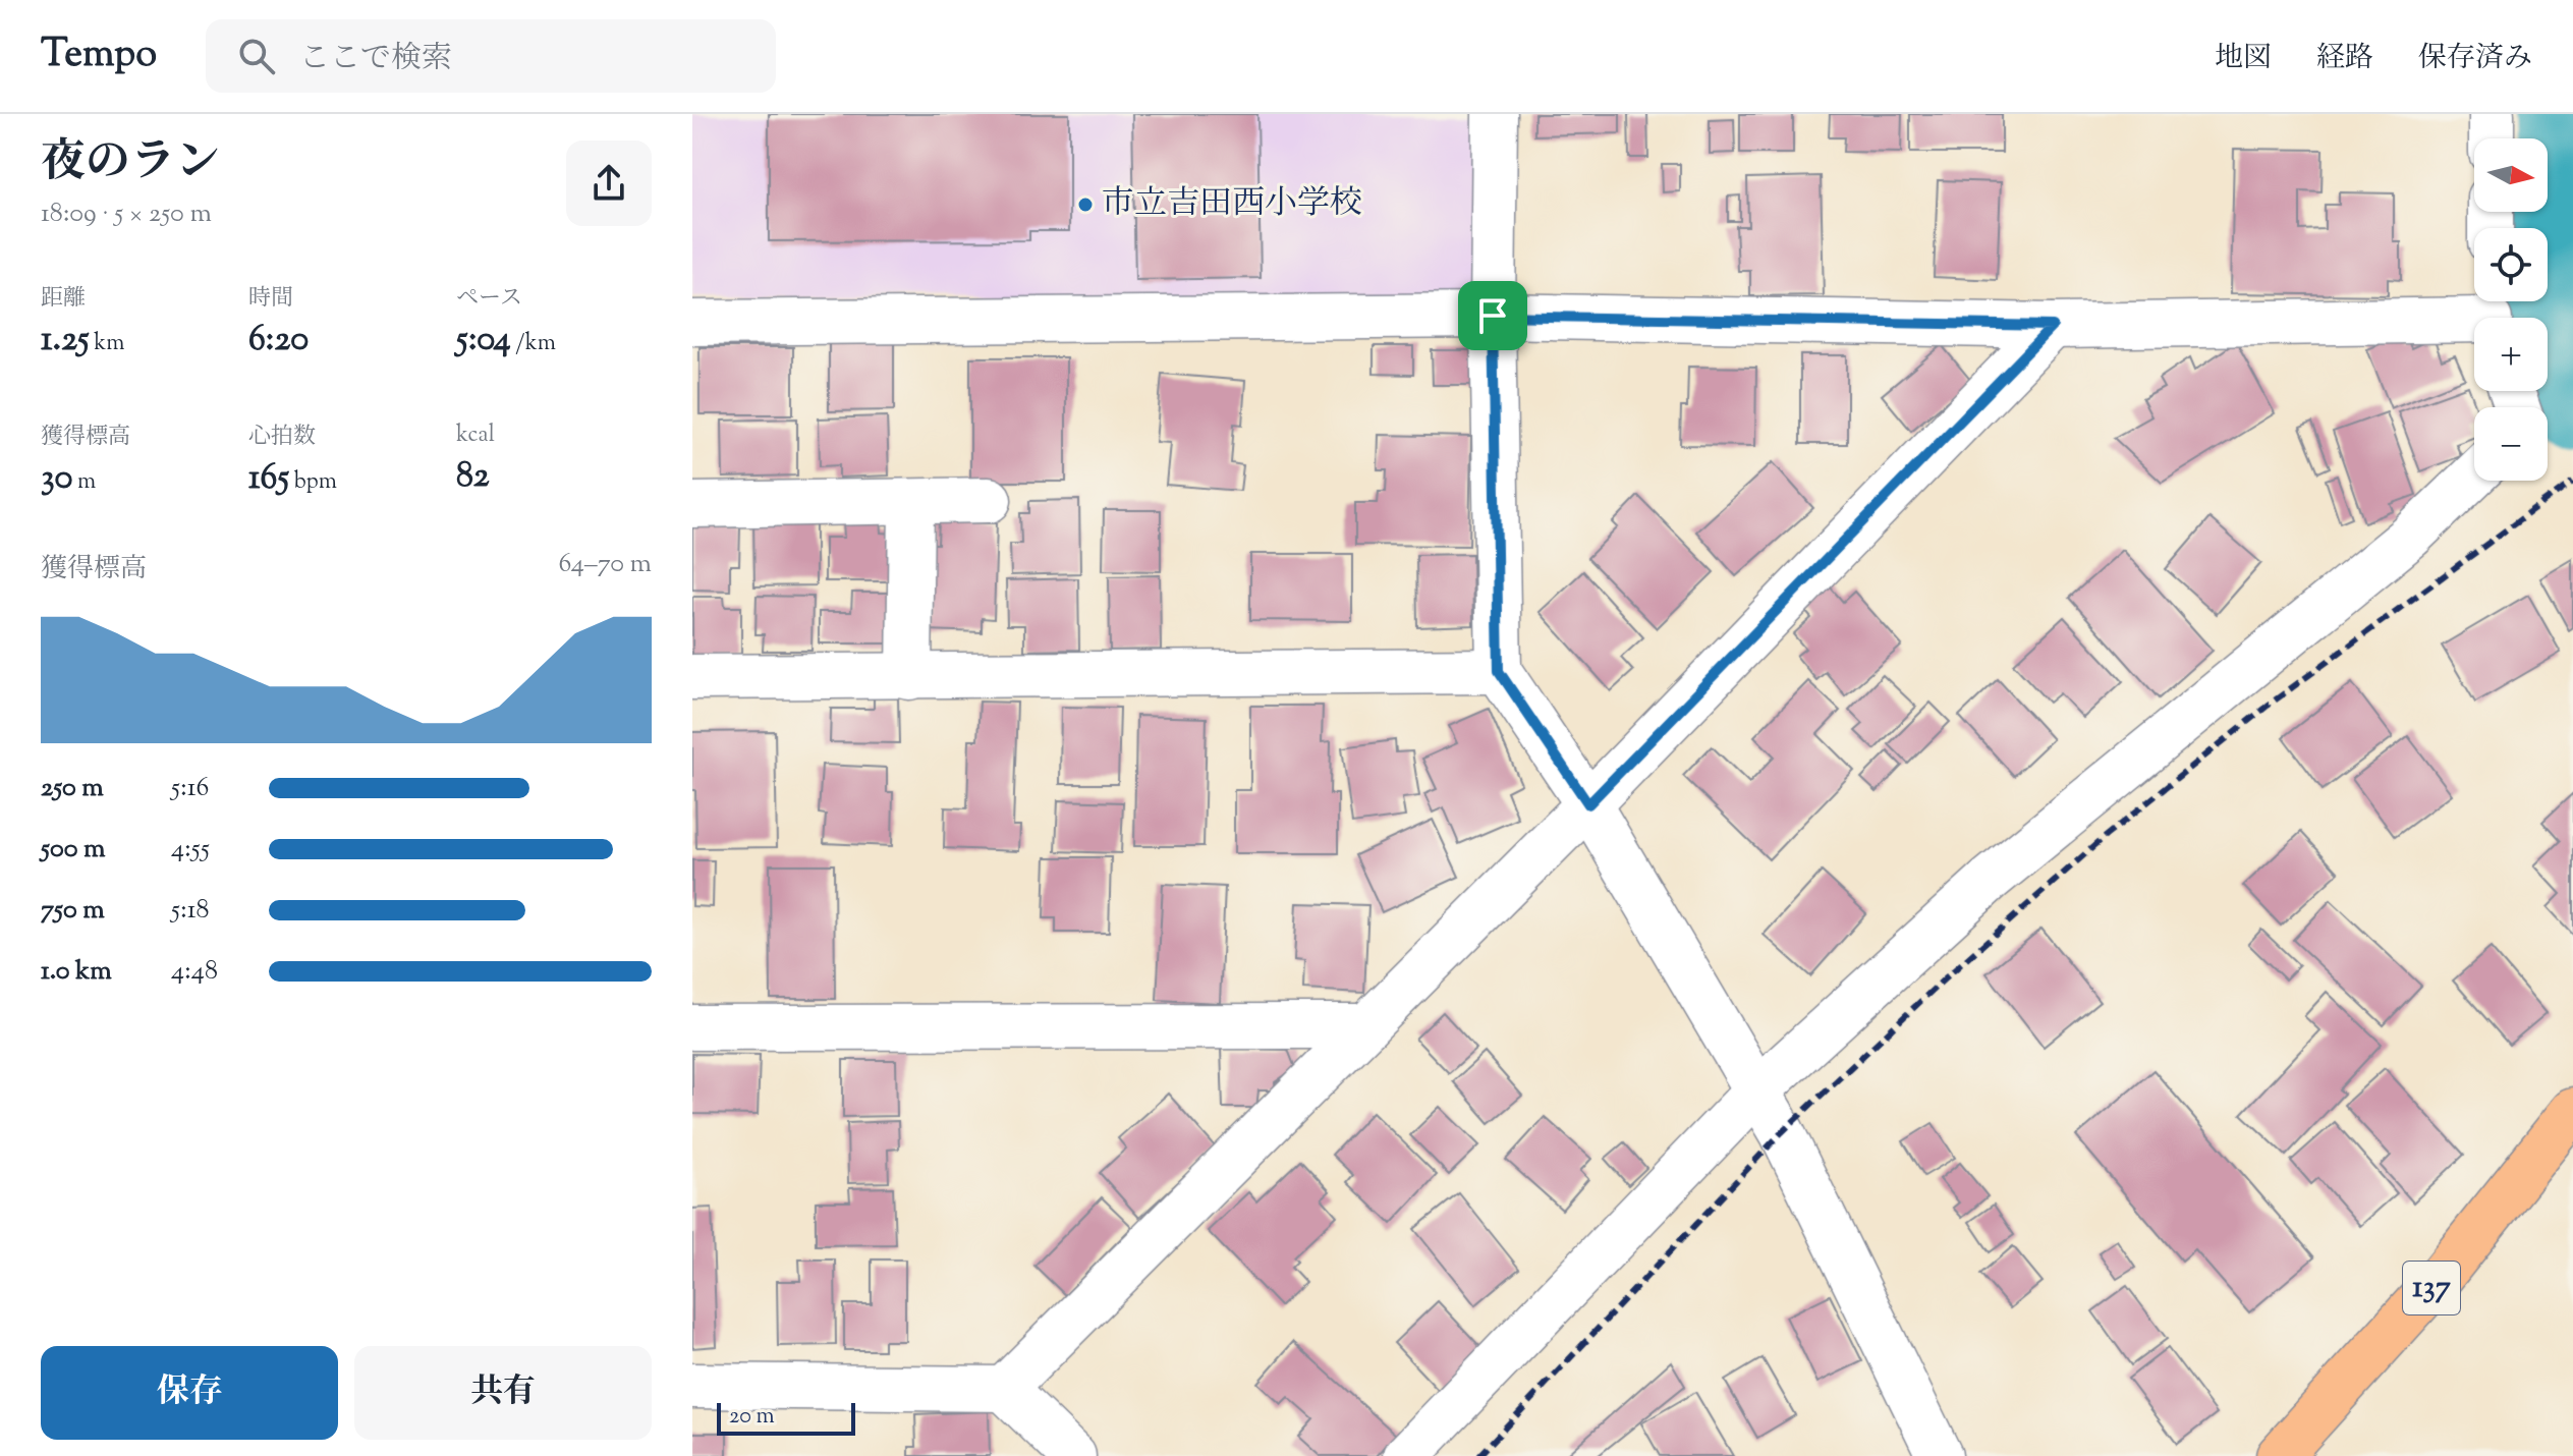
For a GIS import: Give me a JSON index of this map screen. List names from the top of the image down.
{
  "streets": {
    "highway": ["137"]
  },
  "places": ["市立吉田西小学校"],
  "scale_bar": "20 m",
  "north": "right",
  "page": {
    "header": "Tempo",
    "search": "ここで検索",
    "nav": ["地図", "経路", "保存済み"],
    "heading": ["夜のラン", "18:09 · 5 × 250 m"],
    "map_buttons": ["+", "−"],
    "stats": [
      ["距離", "1.25 km"],
      ["時間", "6:20"],
      ["ペース", "5:04 /km"],
      ["獲得標高", "30 m"],
      ["心拍数", "165 bpm"],
      ["kcal", "82"]
    ],
    "chart": ["獲得標高", "64–70 m"],
    "list": [
      {
        "name": "250 m",
        "note": "5:16"
      },
      {
        "name": "500 m",
        "note": "4:55"
      },
      {
        "name": "750 m",
        "note": "5:18"
      },
      {
        "name": "1.0 km",
        "note": "4:48"
      }
    ],
    "buttons": ["保存", "共有"],
    "scale": "20 m"
  }
}
